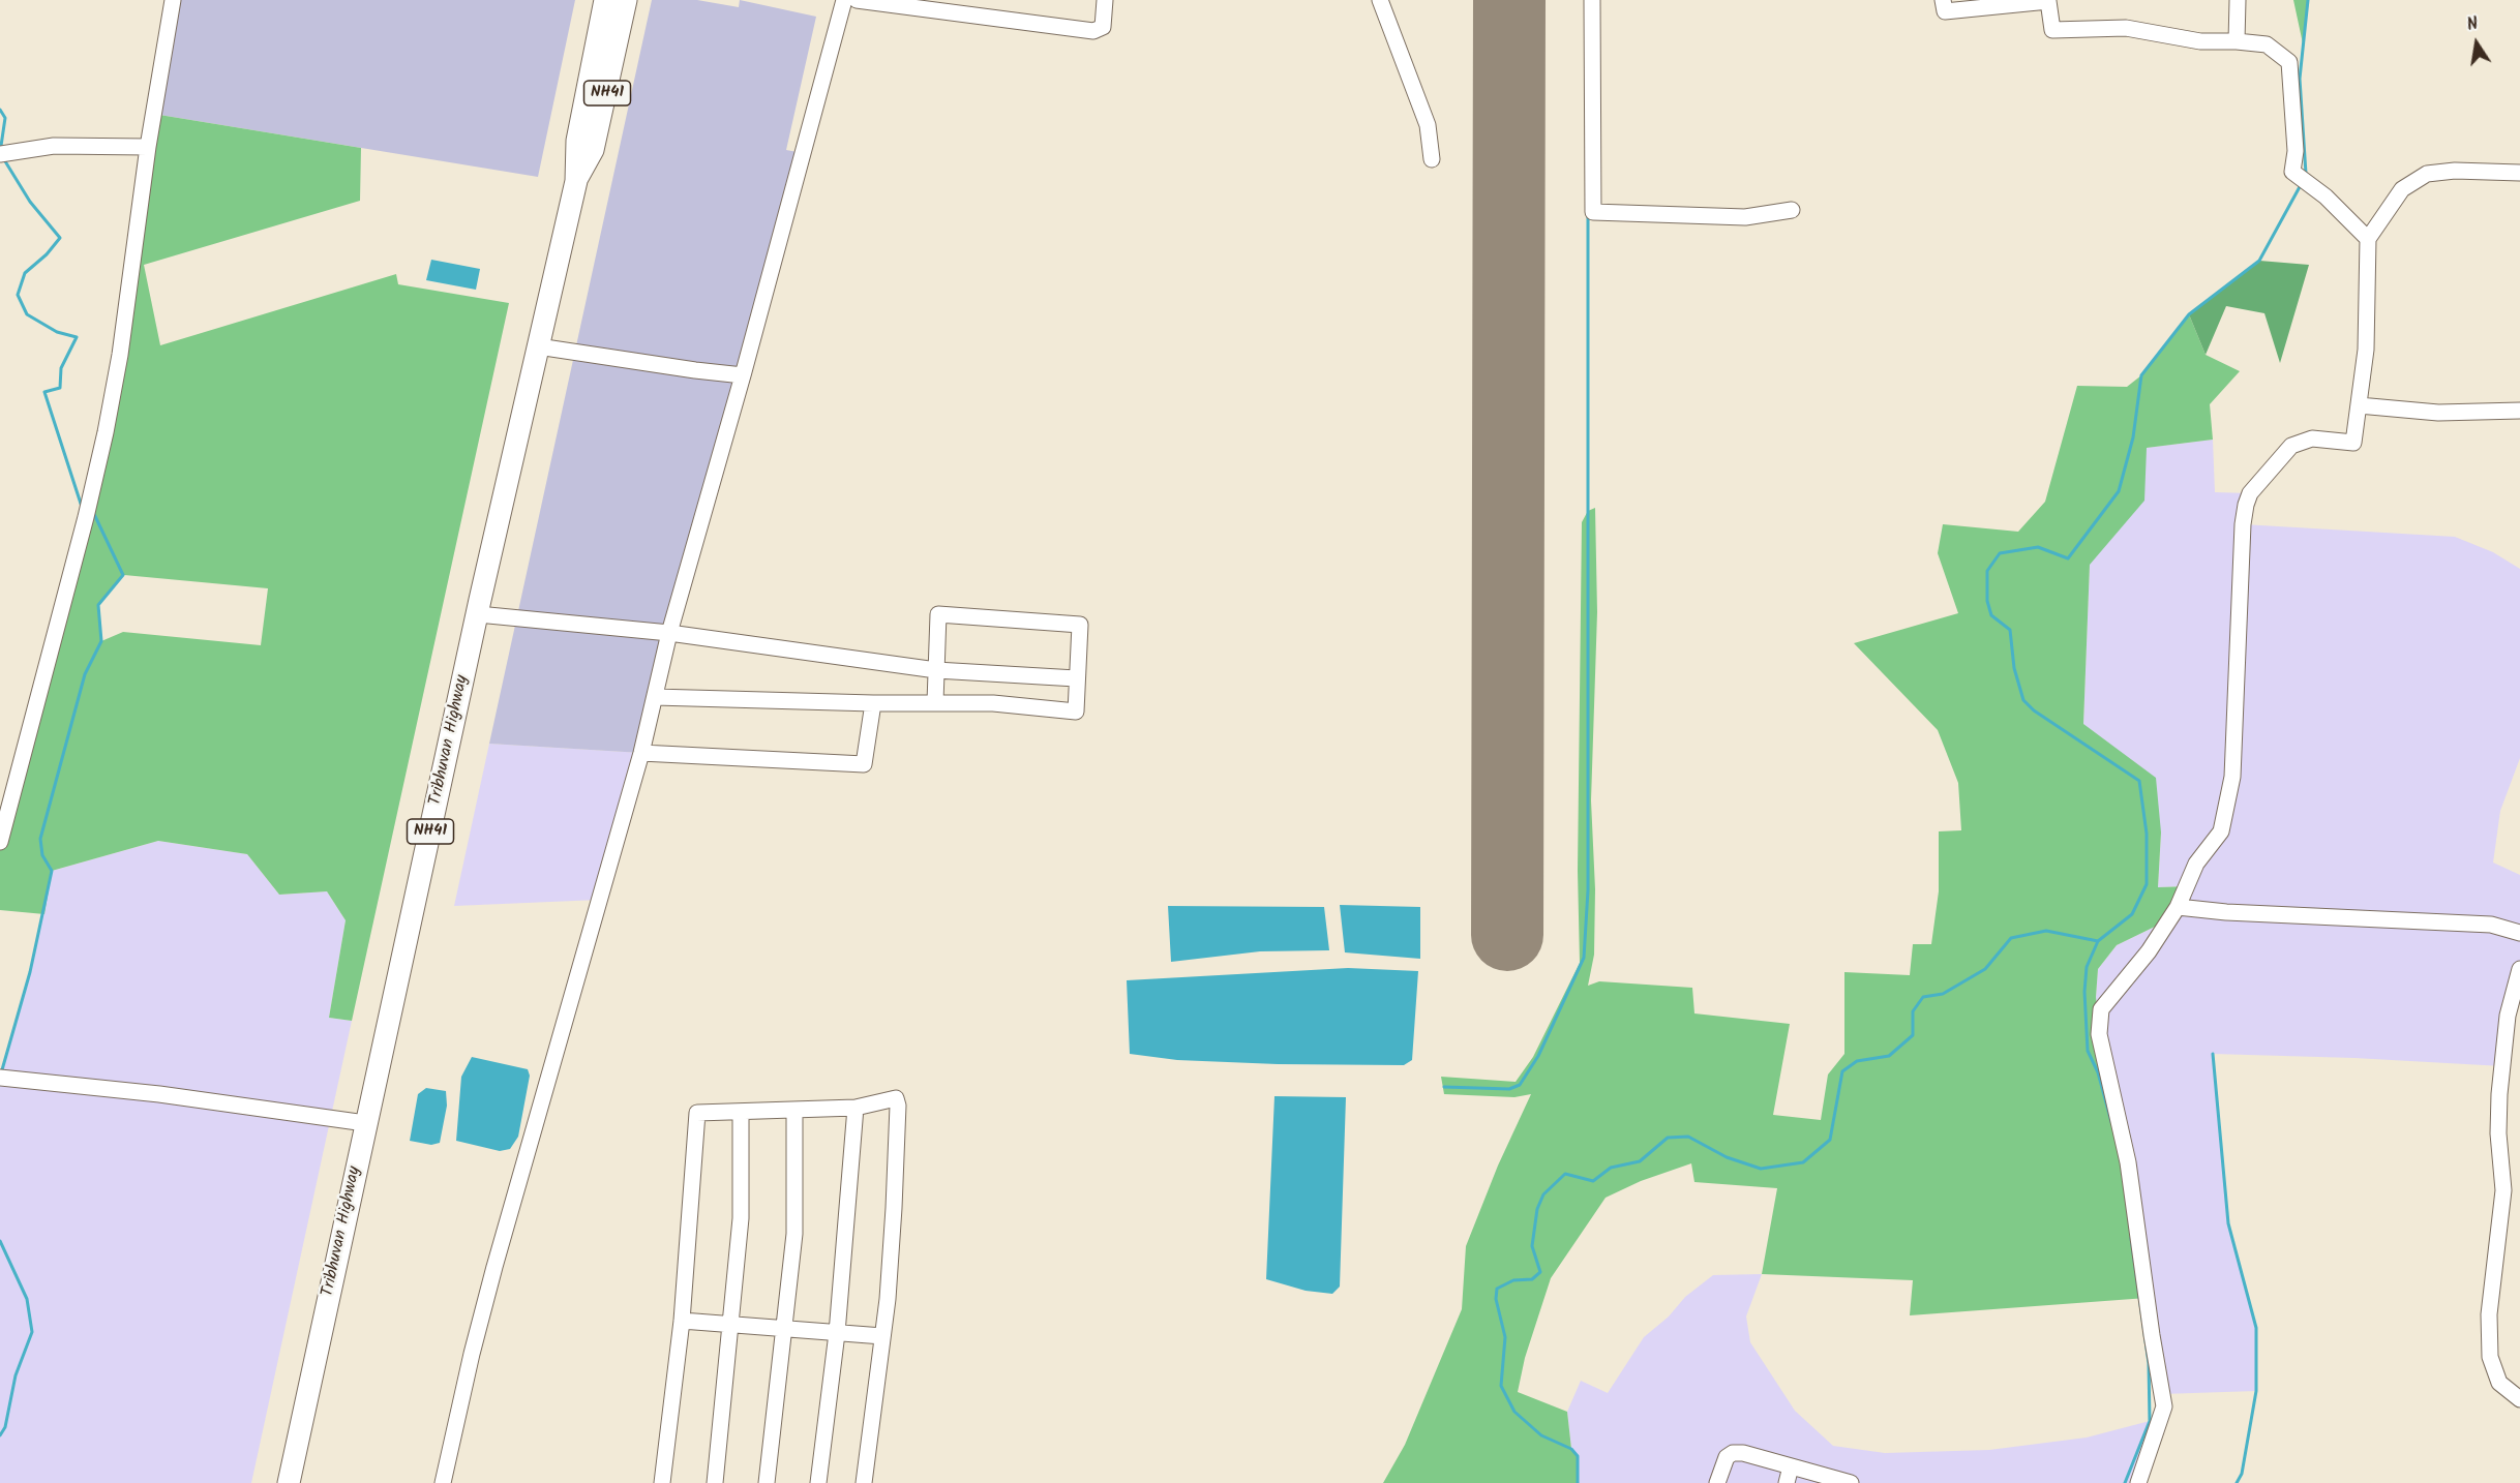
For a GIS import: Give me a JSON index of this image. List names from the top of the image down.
{
  "streets": {
    "highway": ["NH41", "Tribhuvan Highway"]
  },
  "crossings": [
    ["NH41", "Tribhuvan Highway"]
  ],
  "north": "top"
}
